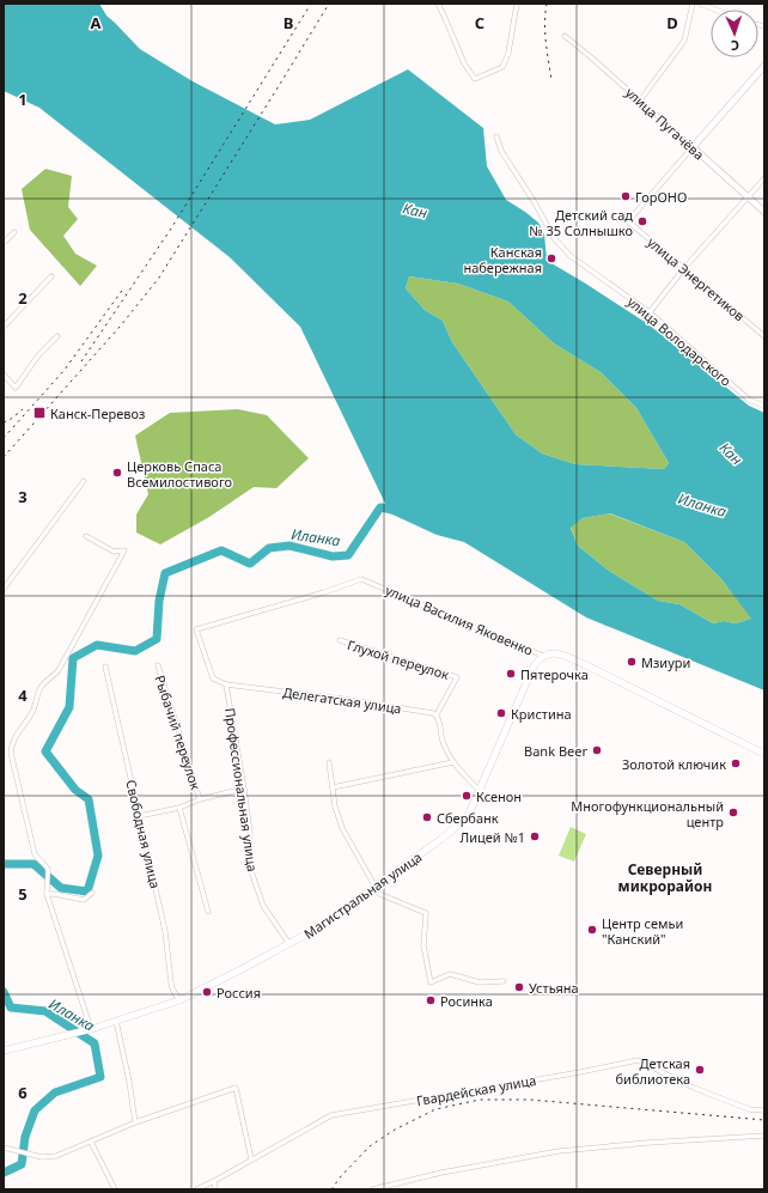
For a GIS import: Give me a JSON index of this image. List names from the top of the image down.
{
  "streets": {
    "main road": ["улица Пугачёва", "улица Василия Яковенко", "Магистральная улица"],
    "street": [
      "улица Энергетиков",
      "улица Володарского",
      "Глухой переулок",
      "Делегатская улица",
      "Рыбачий переулок",
      "Профессиональная улица",
      "Свободная улица",
      "Гвардейская улица"
    ]
  },
  "crossings": [
    ["улица Пугачёва", "улица Энергетиков"],
    ["улица Василия Яковенко", "Делегатская улица"],
    ["улица Василия Яковенко", "Профессиональная улица"],
    ["улица Василия Яковенко", "Магистральная улица"],
    ["Глухой переулок", "Делегатская улица"],
    ["Делегатская улица", "Профессиональная улица"],
    ["Профессиональная улица", "Магистральная улица"],
    ["Свободная улица", "Магистральная улица"]
  ],
  "districts": ["Северный микрорайон"],
  "water": ["Кан", "Иланка"],
  "places": {
    "other": [
      "ГорОНО",
      "Детский сад № 35 Солнышко",
      "Канская набережная",
      "Церковь Спаса Всемилостивого",
      "Мзиури",
      "Пятерочка",
      "Кристина",
      "Bank Beer",
      "Золотой ключик",
      "Ксенон",
      "Многофункциональный центр",
      "Сбербанк",
      "Лицей №1",
      "Центр семьи \"Канский\"",
      "Устьяна",
      "Россия",
      "Росинка",
      "Детская библиотека"
    ],
    "transit": ["Канск-Перевоз"]
  },
  "north": "bottom",
  "grid": {
    "columns": [
      "A",
      "B",
      "C",
      "D"
    ],
    "rows": [
      "1",
      "2",
      "3",
      "4",
      "5",
      "6"
    ]
  }
}
